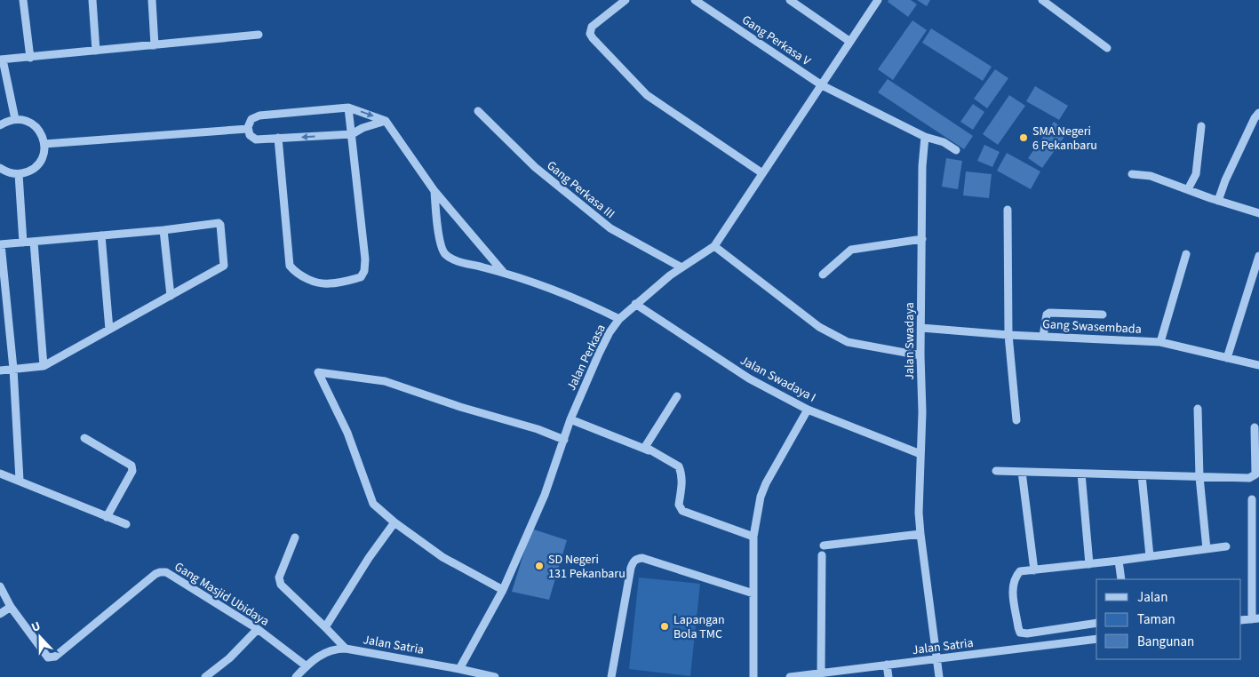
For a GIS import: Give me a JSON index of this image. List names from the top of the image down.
{
  "streets": {
    "street": [
      "Gang Perkasa V",
      "Gang Perkasa III",
      "Gang Swasembada",
      "Jalan Swadaya",
      "Jalan Perkasa",
      "Jalan Swadaya I",
      "Gang Masjid Ubidaya",
      "Jalan Satria"
    ]
  },
  "crossings": [
    ["Gang Perkasa V", "Jalan Perkasa"],
    ["Gang Perkasa III", "Jalan Perkasa"],
    ["Gang Swasembada", "Jalan Swadaya"],
    ["Jalan Swadaya", "Jalan Swadaya I"],
    ["Jalan Swadaya", "Jalan Satria"],
    ["Jalan Perkasa", "Jalan Swadaya I"],
    ["Jalan Perkasa", "Jalan Satria"],
    ["Gang Masjid Ubidaya", "Jalan Satria"]
  ],
  "places": ["SMA Negeri 6 Pekanbaru", "SD Negeri 131 Pekanbaru", "Lapangan Bola TMC"],
  "legend": ["Jalan", "Taman", "Bangunan"],
  "north": "top"
}
